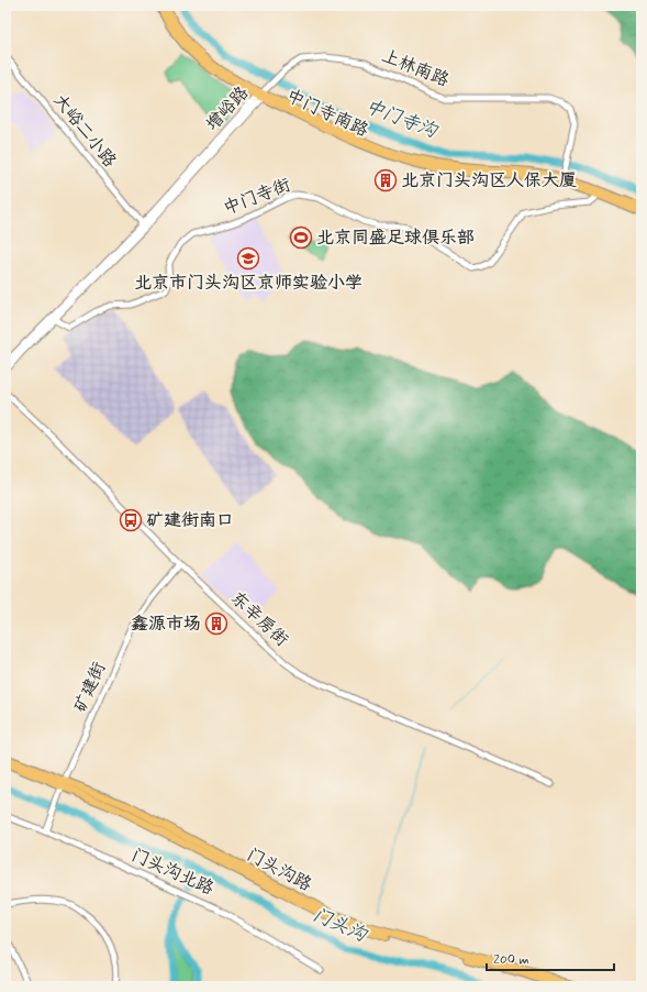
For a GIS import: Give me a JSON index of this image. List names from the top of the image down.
{
  "streets": {
    "main road": ["中门寺南路", "门头沟路"],
    "street": [
      "上林南路",
      "增峪路",
      "大峪二小路",
      "中门寺街",
      "东辛房街",
      "矿建街",
      "门头沟北路"
    ]
  },
  "crossings": [
    ["上林南路", "增峪路"],
    ["上林南路", "中门寺南路"],
    ["增峪路", "中门寺南路"],
    ["增峪路", "大峪二小路"],
    ["增峪路", "中门寺街"],
    ["中门寺南路", "中门寺街"],
    ["东辛房街", "矿建街"],
    ["矿建街", "门头沟路"],
    ["矿建街", "门头沟北路"]
  ],
  "water": ["中门寺沟", "门头沟"],
  "places": {
    "building": ["北京门头沟区人保大厦", "鑫源市场"],
    "sports": ["北京同盛足球俱乐部"],
    "school or university": ["北京市门头沟区京师实验小学"],
    "bus stop": ["矿建街南口"]
  },
  "scale_bar": "200 m"
}
